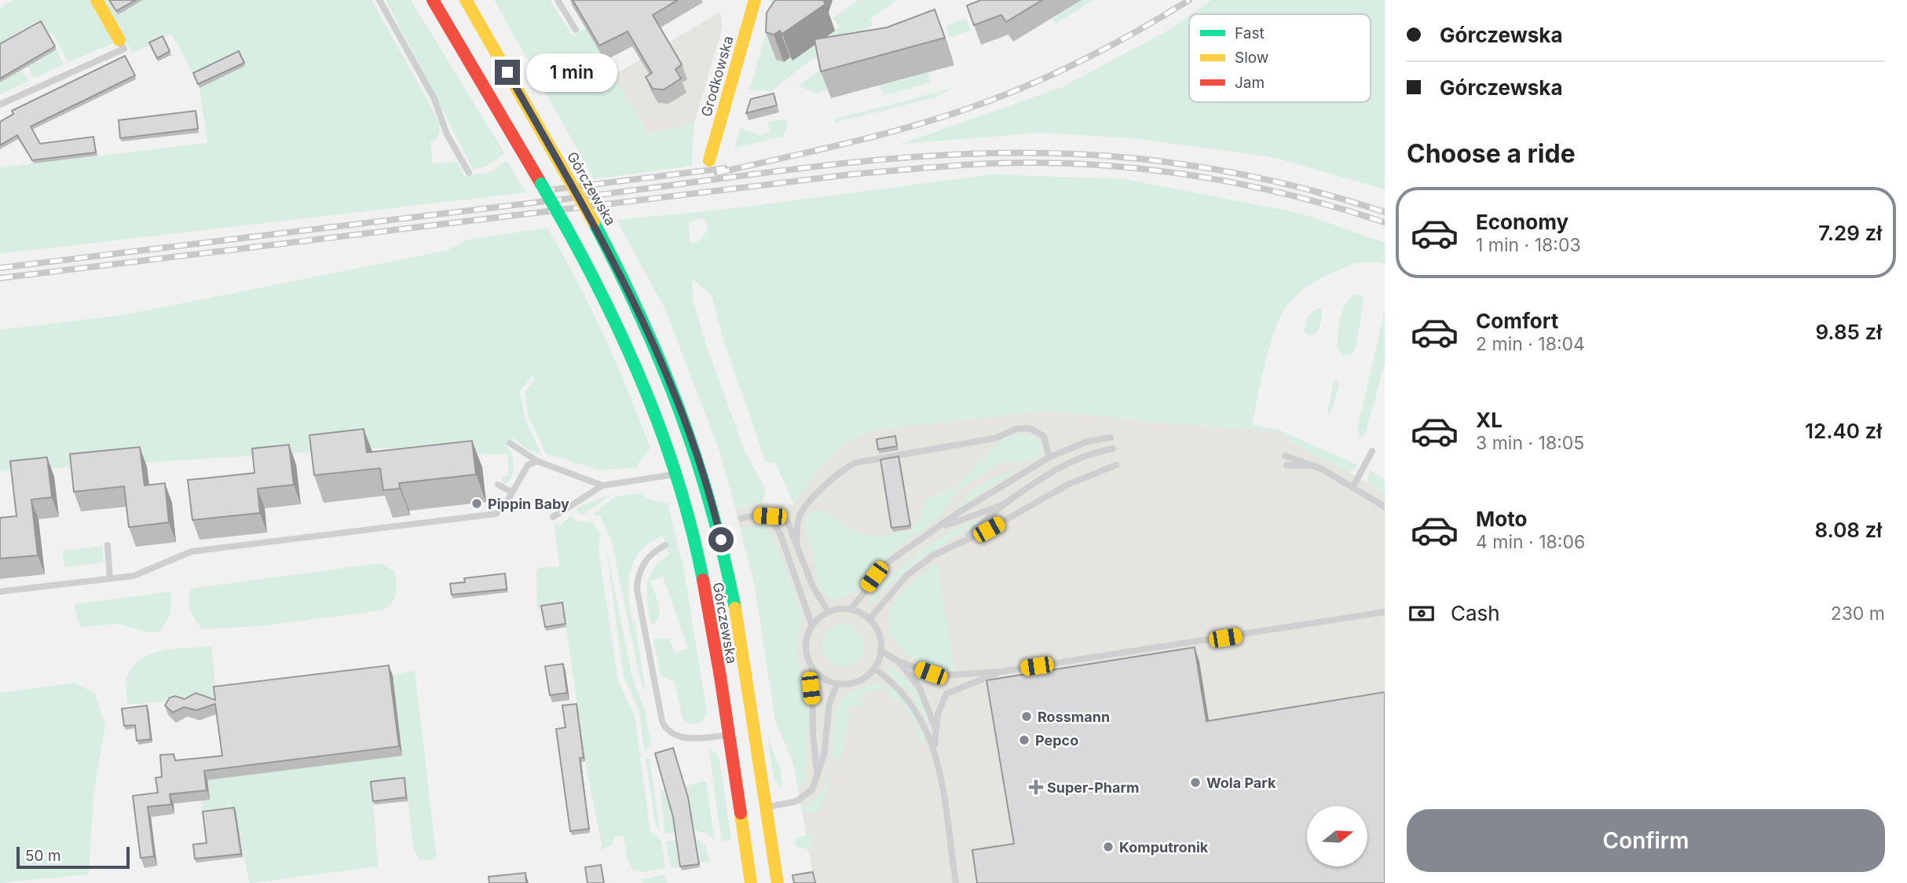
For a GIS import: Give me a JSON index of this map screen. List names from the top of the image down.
{
  "streets": {
    "main road": ["Grodkowska", "Górczewska"]
  },
  "places": {
    "other": [
      "Pippin Baby",
      "Rossmann",
      "Pepco",
      "Wola Park",
      "Komputronik"
    ],
    "health": ["Super-Pharm"]
  },
  "legend": ["Fast", "Slow", "Jam"],
  "scale_bar": "50 m",
  "north": "right",
  "page": {
    "banner": ["Górczewska", "Górczewska"],
    "bubble": "1 min",
    "heading": "Choose a ride",
    "list": [
      {
        "name": "Economy",
        "note": "1 min · 18:03",
        "value": "7.29 zł"
      },
      {
        "name": "Comfort",
        "note": "2 min · 18:04",
        "value": "9.85 zł"
      },
      {
        "name": "XL",
        "note": "3 min · 18:05",
        "value": "12.40 zł"
      },
      {
        "name": "Moto",
        "note": "4 min · 18:06",
        "value": "8.08 zł"
      }
    ],
    "pay": ["Cash", "230 m"],
    "buttons": "Confirm",
    "scale": "50 m"
  }
}
